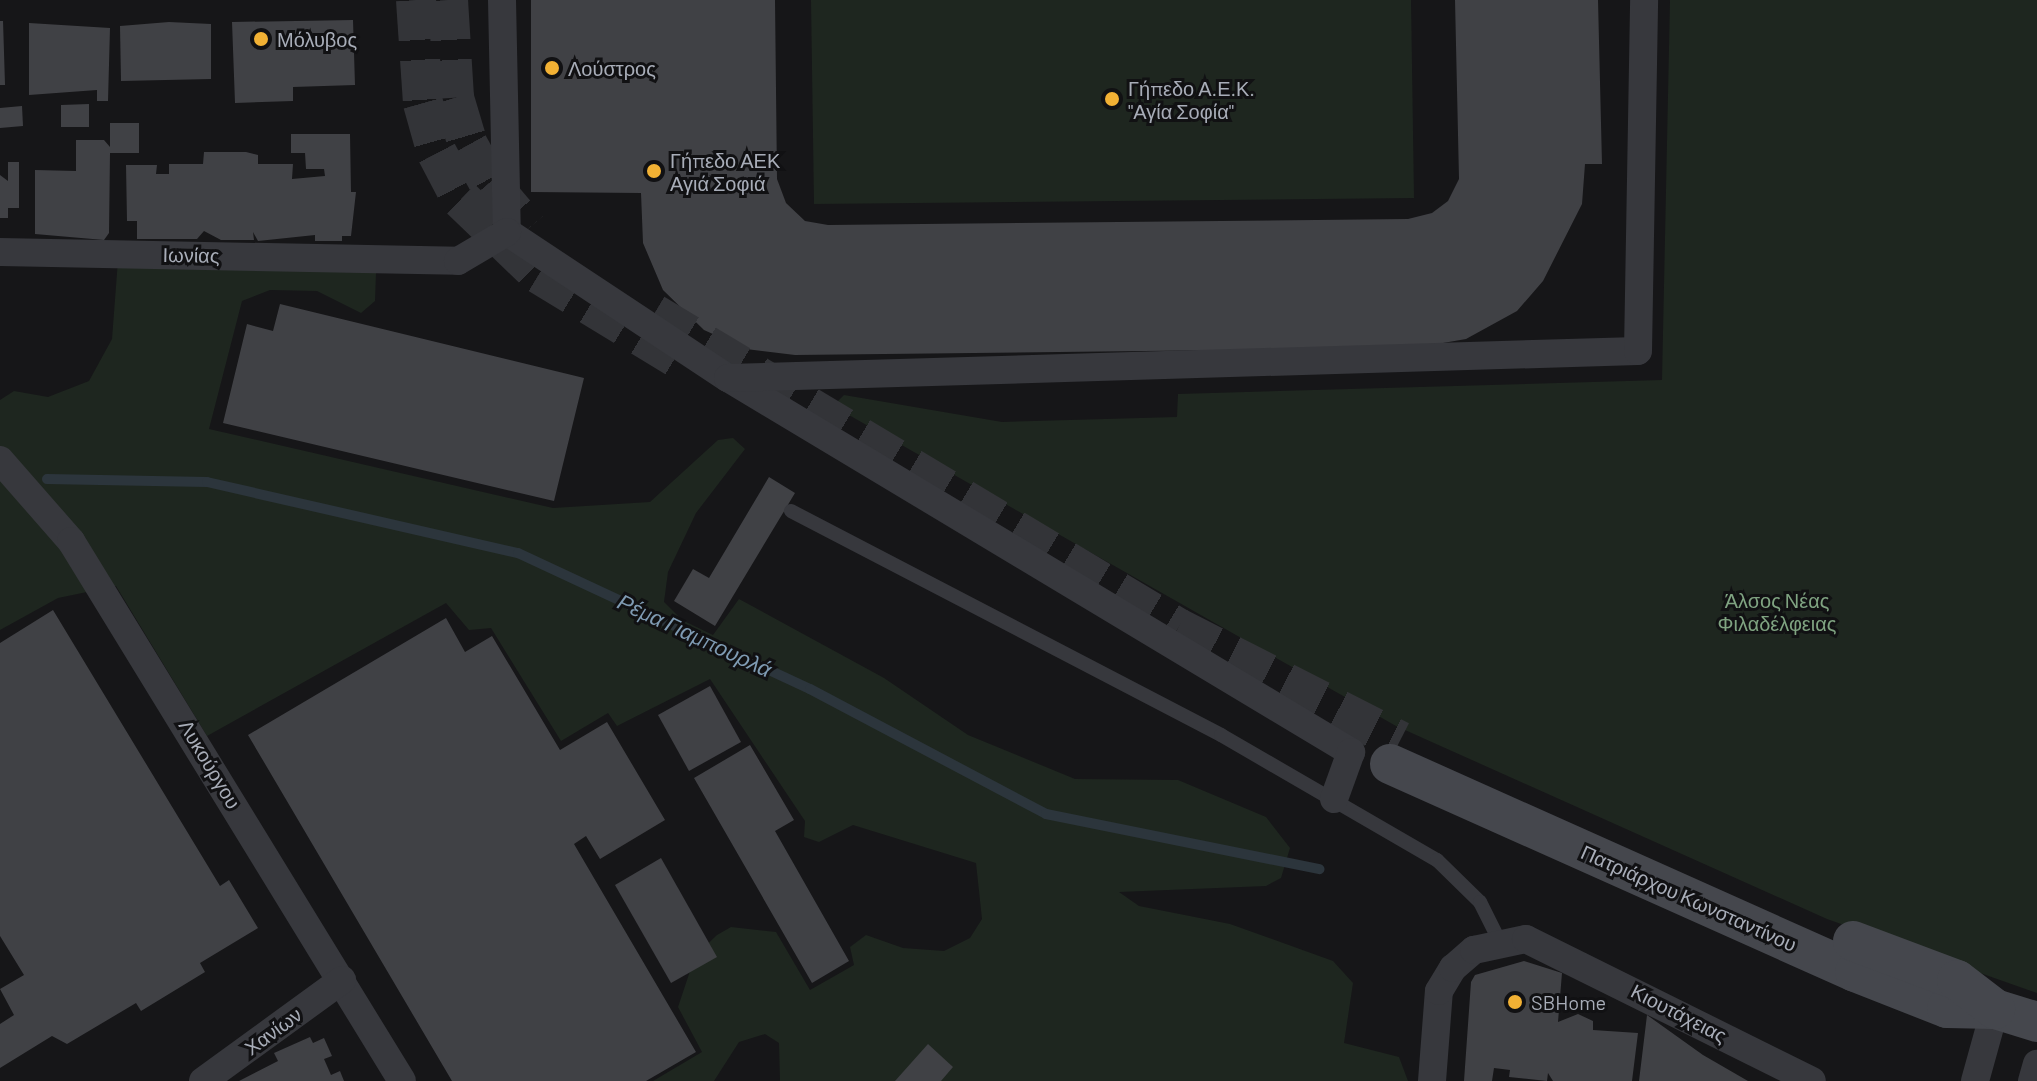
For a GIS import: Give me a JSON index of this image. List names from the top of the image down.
{
  "streets": {
    "main road": ["Πατριάρχου Κωνσταντίνου"],
    "street": [
      "Ιωνίας",
      "Λυκούργου",
      "Κιουτάχειας",
      "Χανίων"
    ]
  },
  "crossings": [
    ["Λυκούργου", "Χανίων"]
  ],
  "water": ["Ρέμα Γιαμπουρλά"],
  "parks": ["Άλσος Νέας Φιλαδέλφειας"],
  "places": [
    "Μόλυβος",
    "Λούστρος",
    "Γήπεδο Α.Ε.Κ. \"Αγία Σοφία\"",
    "Γήπεδο ΑΕΚ Αγιά Σοφιά",
    "SBHome"
  ]
}
